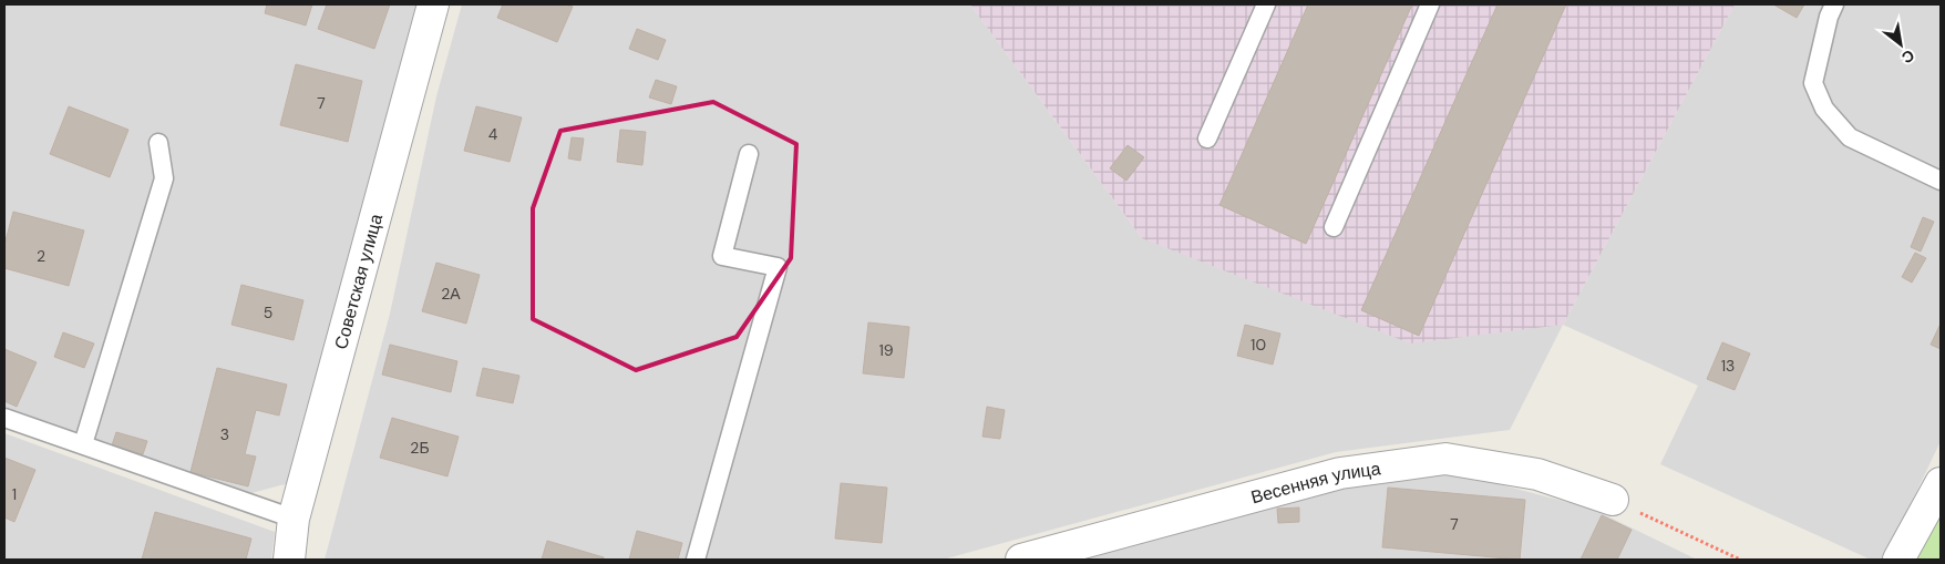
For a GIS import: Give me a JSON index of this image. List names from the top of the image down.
{
  "streets": {
    "street": ["Советская улица", "Весенняя улица"]
  },
  "house_numbers": [
    "7",
    "4",
    "2",
    "2А",
    "5",
    "10",
    "19",
    "13",
    "3",
    "2Б",
    "1",
    "7"
  ],
  "north": "bottom right"
}
